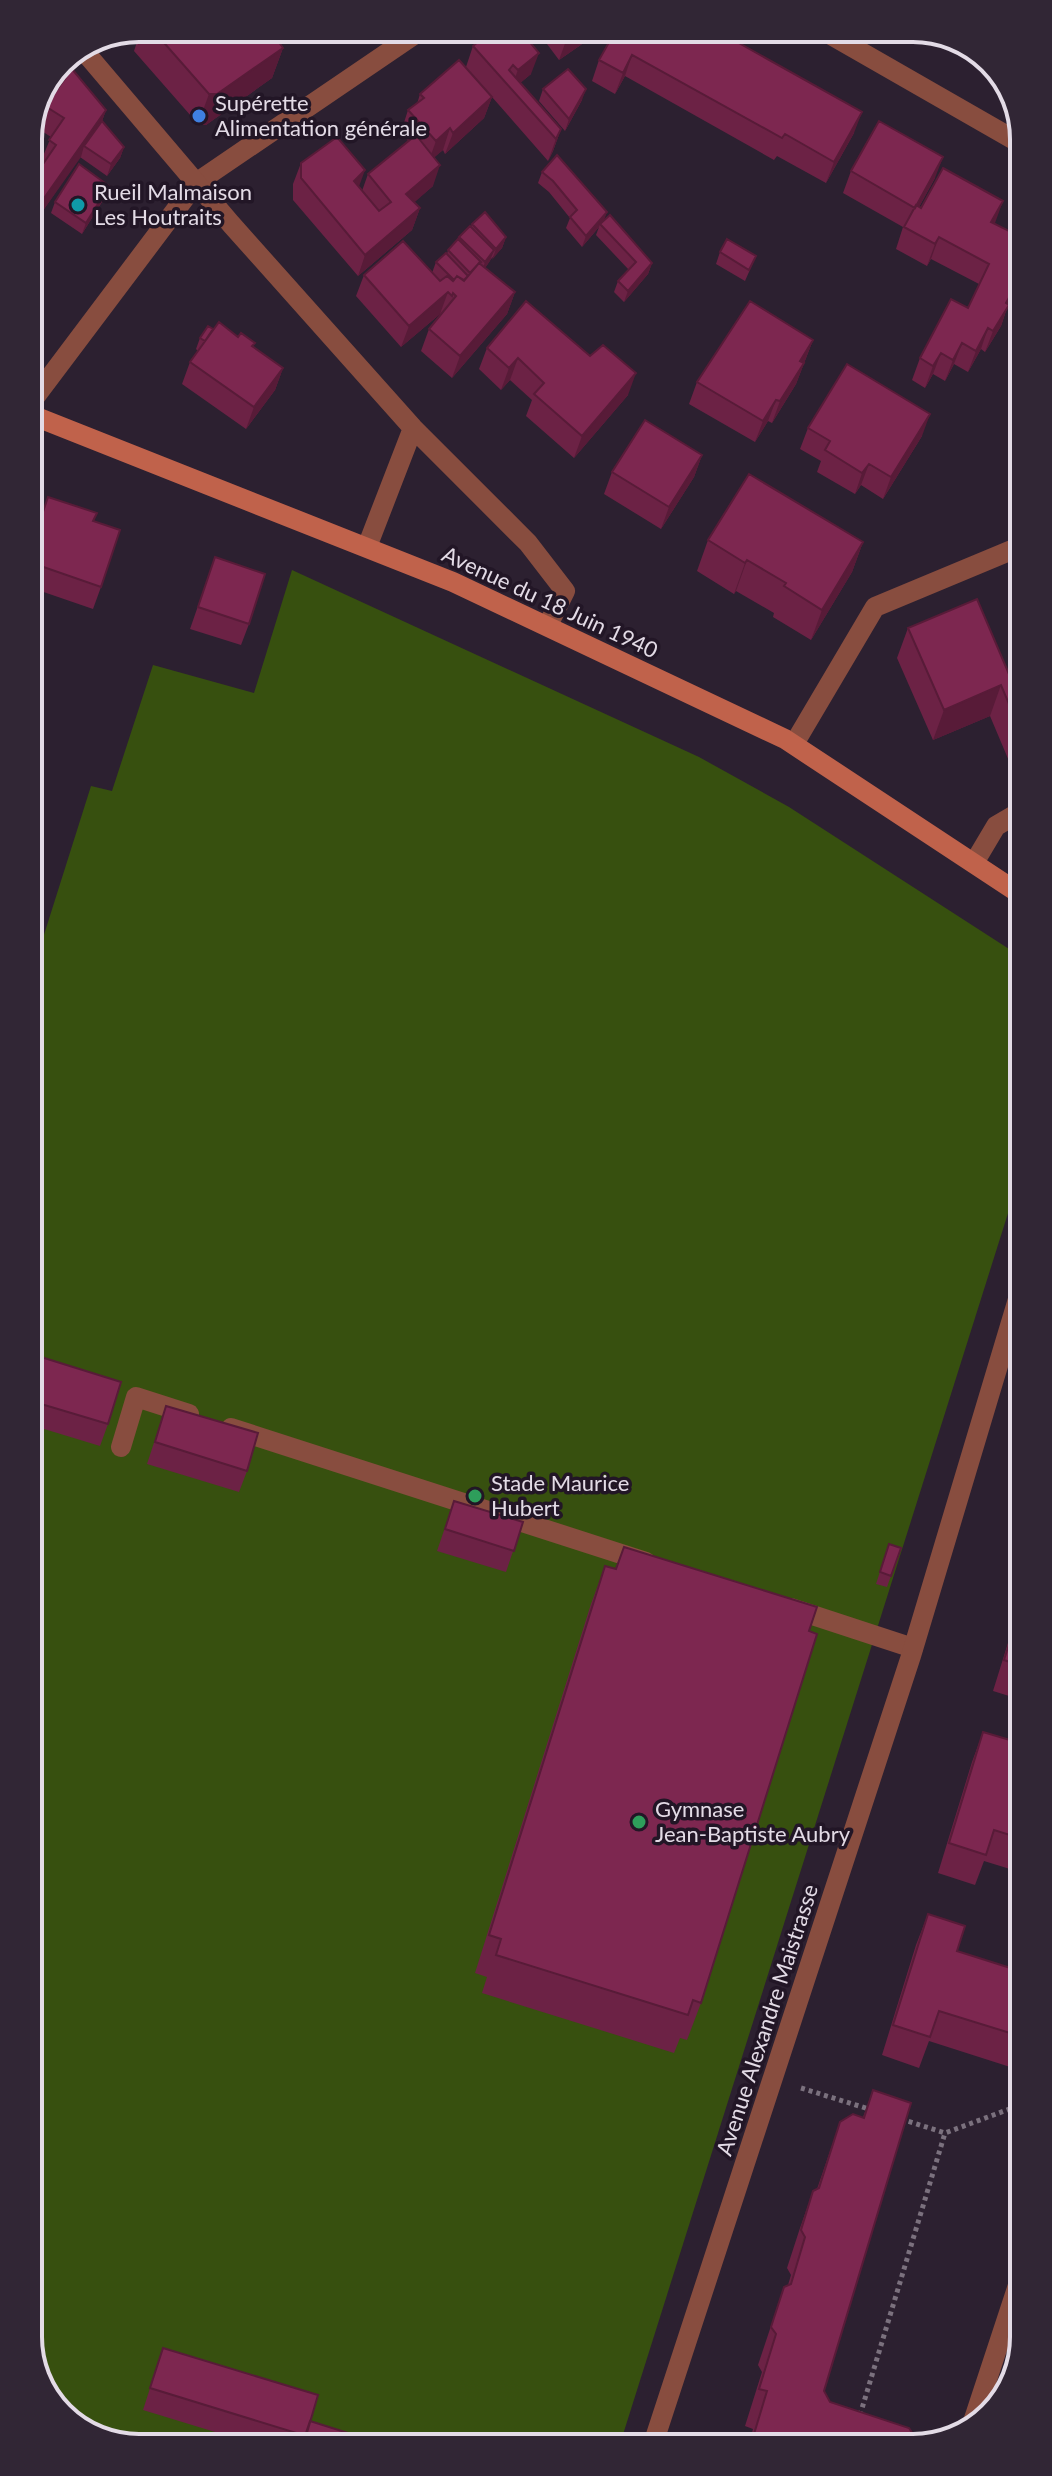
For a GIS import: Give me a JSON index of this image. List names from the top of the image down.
{
  "streets": {
    "main road": ["Avenue du 18 Juin 1940"],
    "street": ["Avenue Alexandre Maistrasse"]
  },
  "places": [
    "Supérette Alimentation générale",
    "Rueil Malmaison Les Houtraits",
    "Stade Maurice Hubert",
    "Gymnase Jean-Baptiste Aubry"
  ]
}
